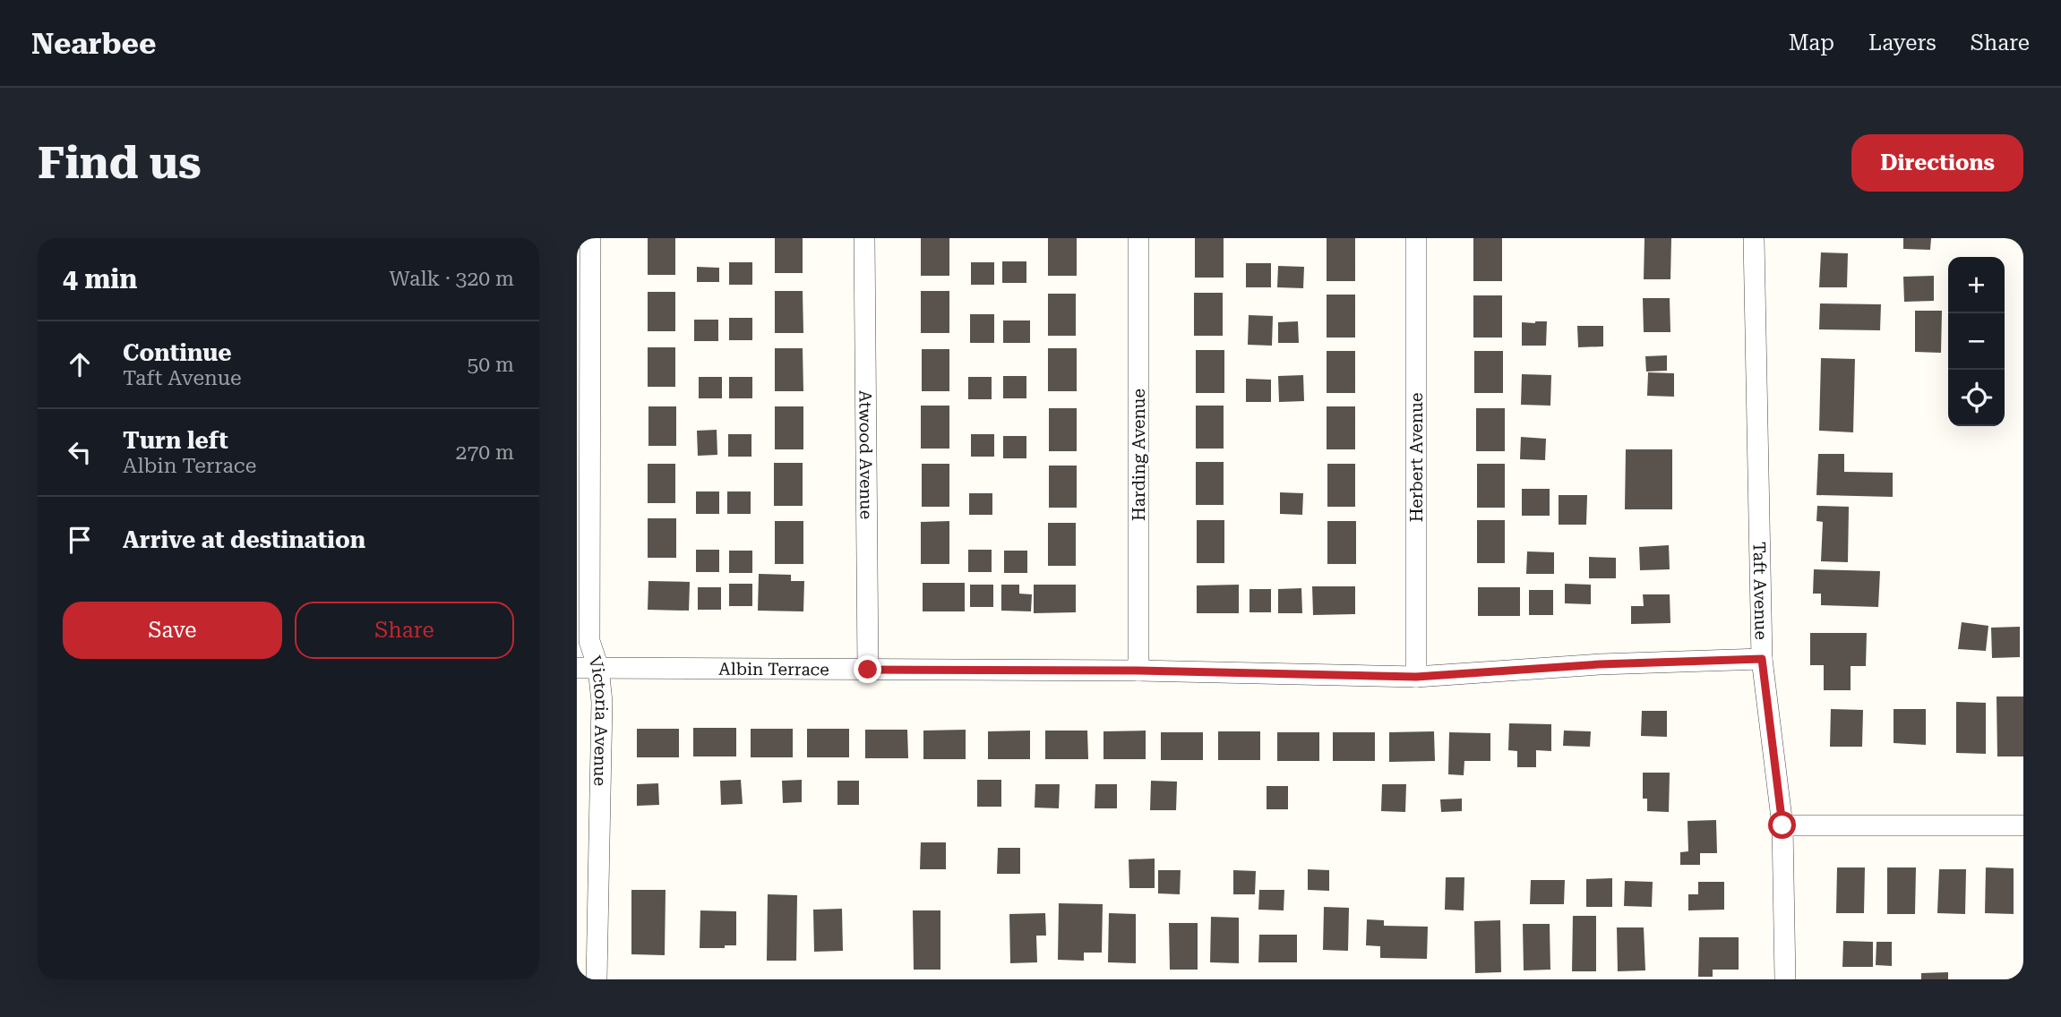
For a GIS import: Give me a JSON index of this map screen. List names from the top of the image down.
{
  "streets": {
    "street": [
      "Atwood Avenue",
      "Harding Avenue",
      "Herbert Avenue",
      "Taft Avenue",
      "Albin Terrace",
      "Victoria Avenue"
    ]
  },
  "crossings": [
    ["Atwood Avenue", "Albin Terrace"],
    ["Harding Avenue", "Albin Terrace"],
    ["Herbert Avenue", "Albin Terrace"],
    ["Taft Avenue", "Albin Terrace"],
    ["Albin Terrace", "Victoria Avenue"]
  ],
  "page": {
    "header": "Nearbee",
    "nav": ["Map", "Layers", "Share"],
    "buttons": [
      "Directions",
      ["Save", "Share"]
    ],
    "title": "Find us",
    "heading": ["4 min", "Walk · 320 m"],
    "map_buttons": ["+", "−"],
    "list": [
      ["Continue", "Taft Avenue", "50 m"],
      ["Turn left", "Albin Terrace", "270 m"],
      "Arrive at destination"
    ]
  }
}
